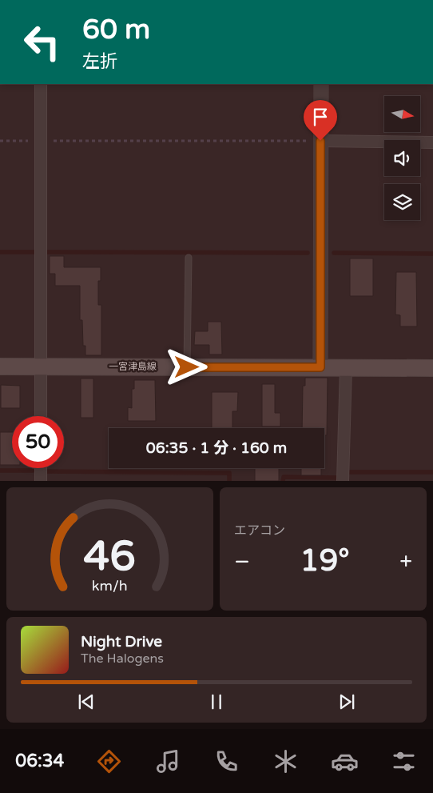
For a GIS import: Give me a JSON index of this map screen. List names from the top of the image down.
{
  "streets": {
    "main road": ["一宮津島線"]
  },
  "north": "right",
  "page": {
    "turn": ["60 m", "左折"],
    "limit": "50",
    "trip": "06:35 · 1 分 · 160 m",
    "tile": "エアコン",
    "heat": ["−", "19°", "+"],
    "song": ["Night Drive", "The Halogens"],
    "tabs": "06:34",
    "gauge": ["46", "km/h"]
  }
}
